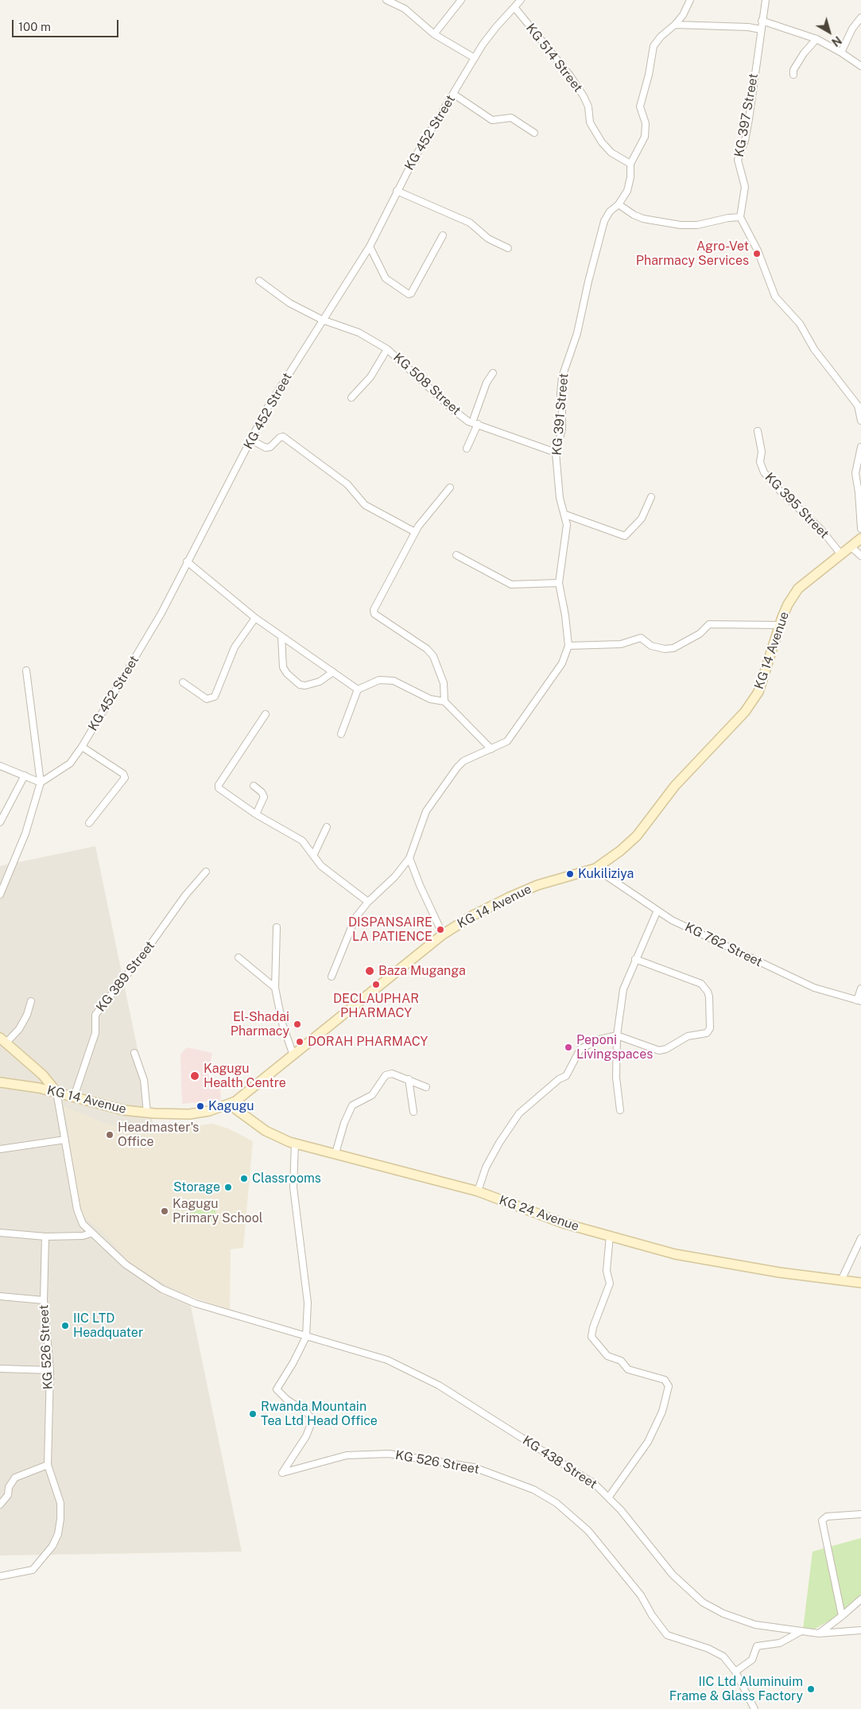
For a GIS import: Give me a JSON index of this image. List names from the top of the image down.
{
  "streets": {
    "main road": ["KG 14 Avenue", "KG 24 Avenue"],
    "street": [
      "KG 514 Street",
      "KG 397 Street",
      "KG 452 Street",
      "KG 508 Street",
      "KG 391 Street",
      "KG 395 Street",
      "KG 762 Street",
      "KG 389 Street",
      "KG 526 Street",
      "KG 438 Street"
    ]
  },
  "crossings": [
    ["KG 514 Street", "KG 452 Street"],
    ["KG 514 Street", "KG 391 Street"],
    ["KG 452 Street", "KG 508 Street"],
    ["KG 508 Street", "KG 391 Street"],
    ["KG 395 Street", "KG 14 Avenue"],
    ["KG 14 Avenue", "KG 762 Street"],
    ["KG 14 Avenue", "KG 389 Street"],
    ["KG 14 Avenue", "KG 24 Avenue"],
    ["KG 14 Avenue", "KG 438 Street"],
    ["KG 526 Street", "KG 438 Street"]
  ],
  "places": [
    "Agro-Vet Pharmacy Services",
    "Kukiliziya",
    "DISPANSAIRE LA PATIENCE",
    "Baza Muganga",
    "DECLAUPHAR PHARMACY",
    "El-Shadai Pharmacy",
    "DORAH PHARMACY",
    "Peponi Livingspaces",
    "Kagugu Health Centre",
    "Kagugu",
    "Headmaster's Office",
    "Classrooms",
    "Storage",
    "Kagugu Primary School",
    "IIC LTD Headquater",
    "Rwanda Mountain Tea Ltd Head Office",
    "IIC Ltd Aluminuim Frame & Glass Factory"
  ],
  "scale_bar": "100 m",
  "north": "bottom right"
}
